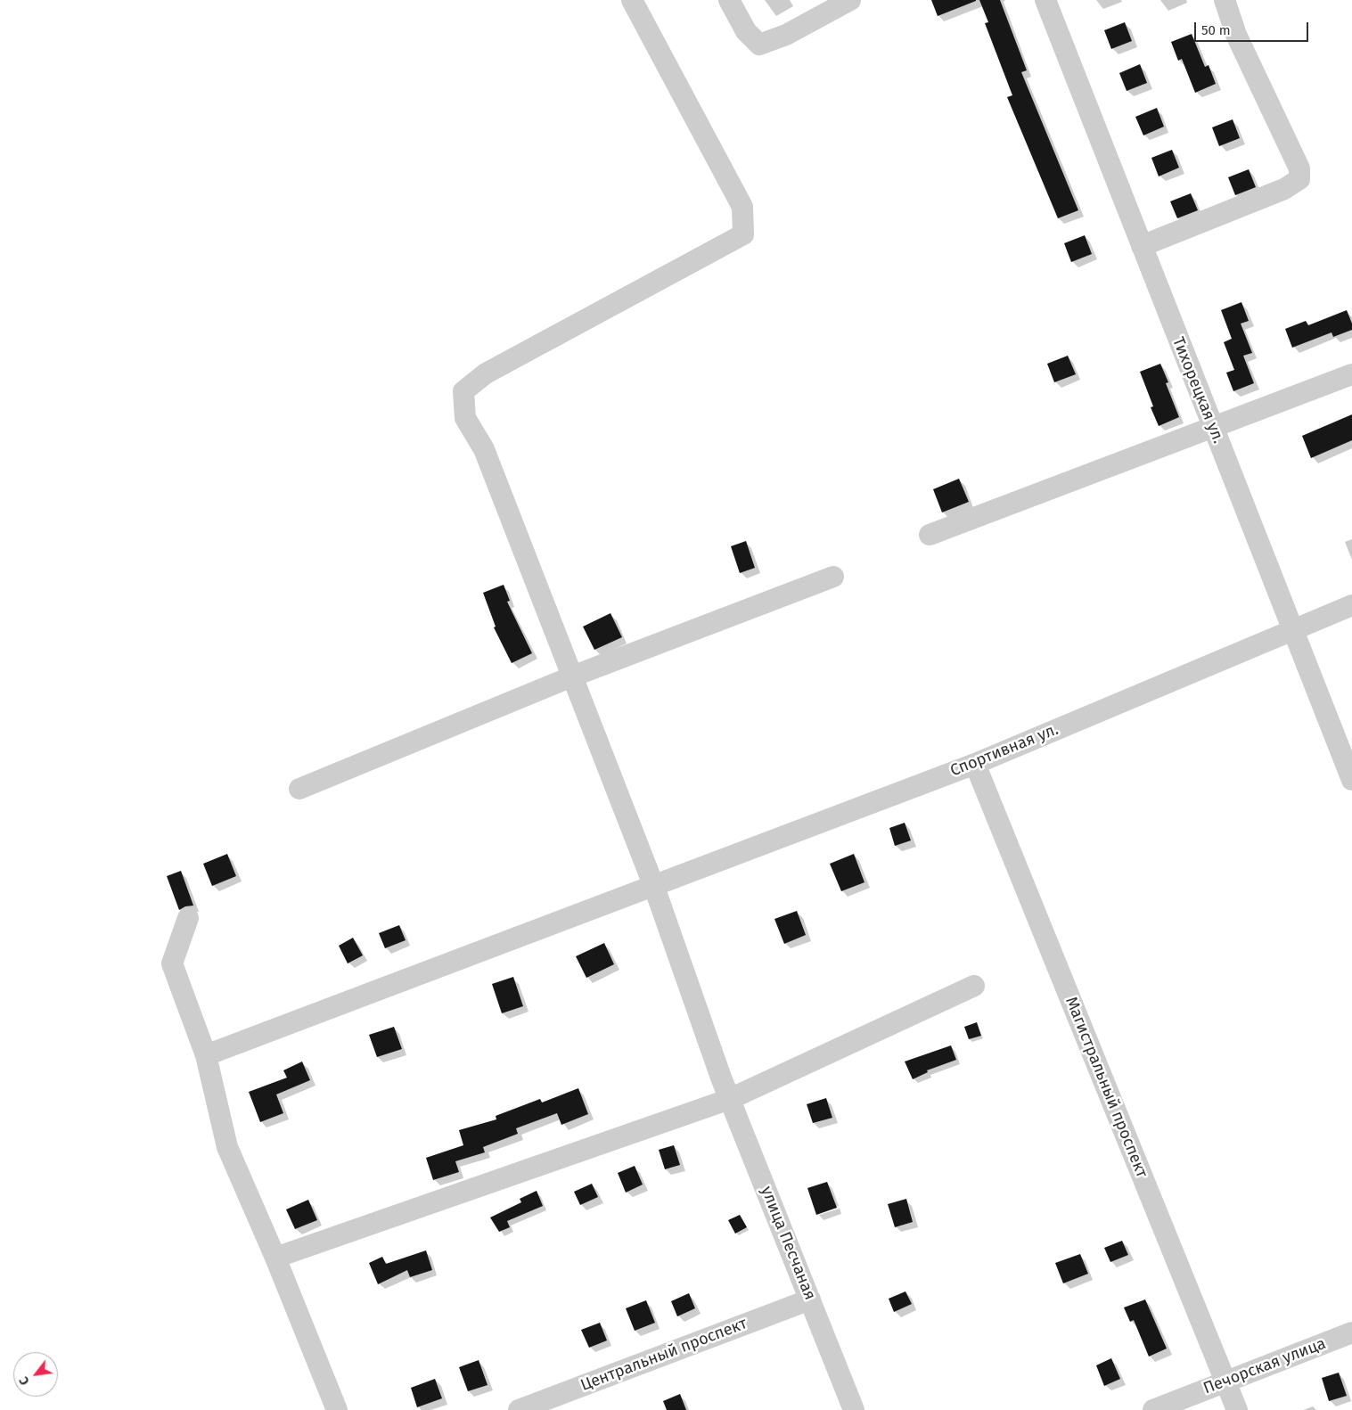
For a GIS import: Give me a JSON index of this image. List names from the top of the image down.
{
  "streets": {
    "street": [
      "Тихорецкая ул.",
      "Спортивная ул.",
      "Магистральный проспект",
      "улица Песчаная",
      "Центральный проспект",
      "Печорская улица"
    ]
  },
  "crossings": [
    ["Тихорецкая ул.", "Спортивная ул."],
    ["Спортивная ул.", "Магистральный проспект"],
    ["Спортивная ул.", "улица Песчаная"],
    ["Магистральный проспект", "Печорская улица"],
    ["улица Песчаная", "Центральный проспект"]
  ],
  "scale_bar": "50 m",
  "north": "bottom left"
}
